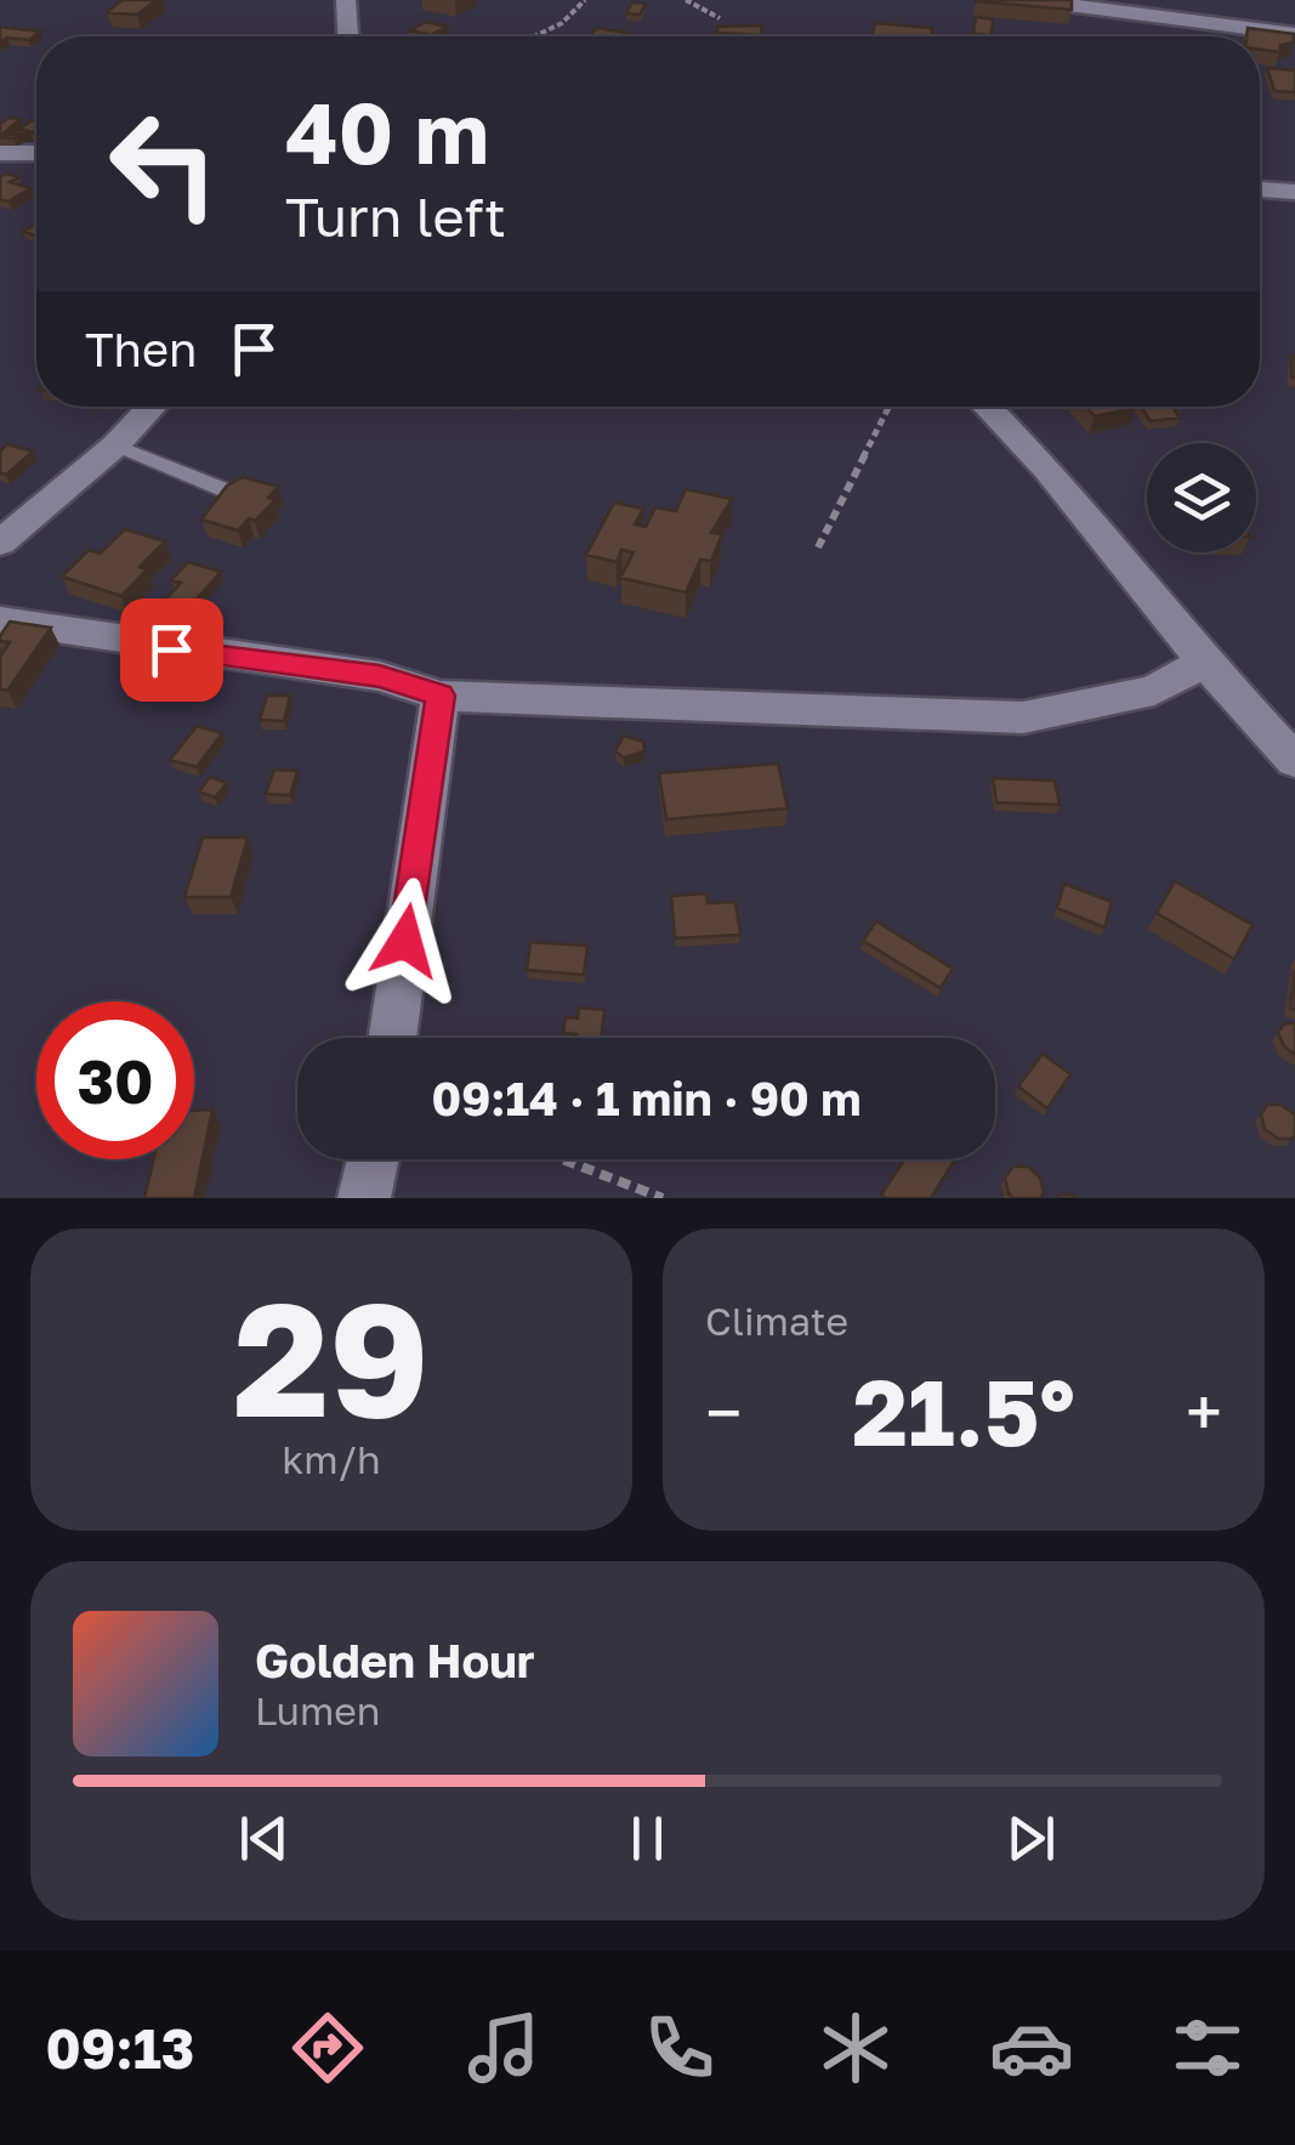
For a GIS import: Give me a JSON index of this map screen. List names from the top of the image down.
{
  "page": {
    "turn": ["40 m", "Turn left"],
    "then": "Then",
    "limit": "30",
    "trip": "09:14 · 1 min · 90 m",
    "tile": [
      ["29", "km/h"],
      "Climate"
    ],
    "heat": ["−", "21.5°", "+"],
    "song": ["Golden Hour", "Lumen"],
    "tabs": "09:13"
  }
}
